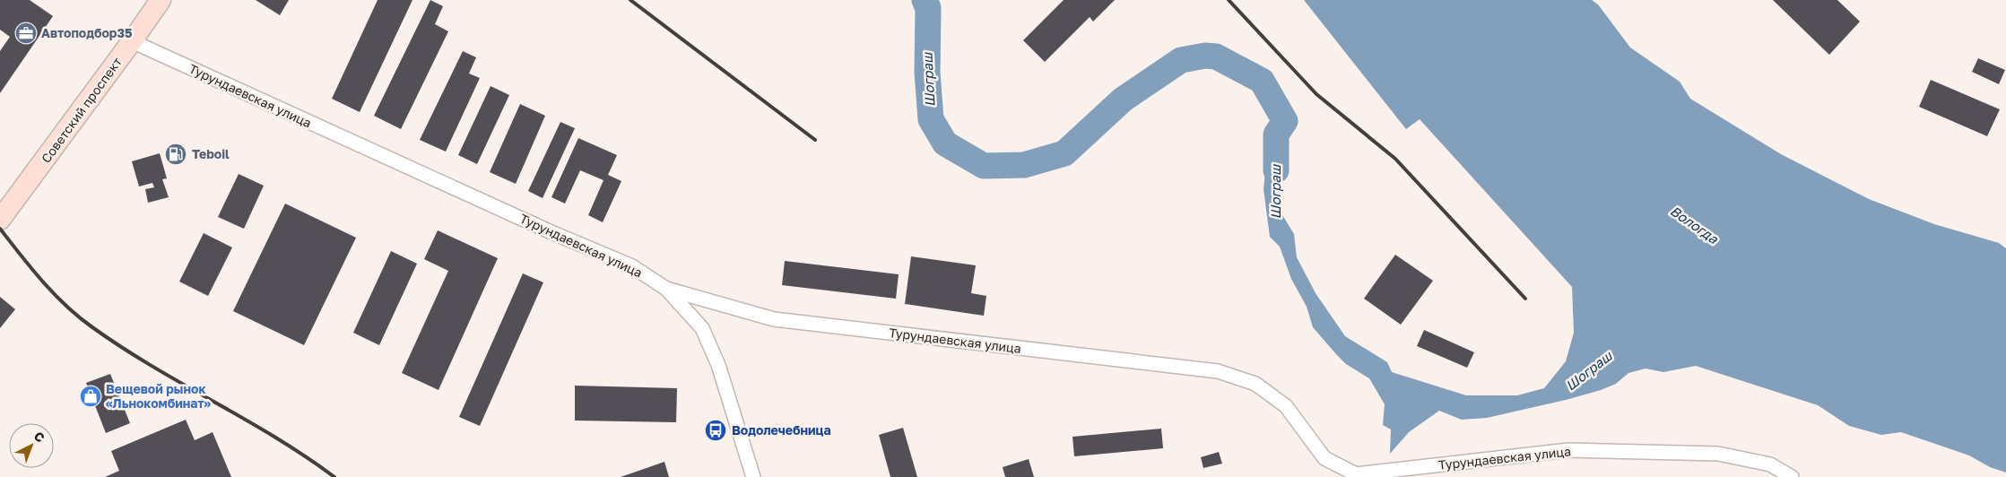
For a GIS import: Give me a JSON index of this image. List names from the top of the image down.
{
  "streets": {
    "street": ["Турундаевская улица", "Советский проспект"]
  },
  "crossings": [
    ["Турундаевская улица", "Советский проспект"]
  ],
  "water": ["Шограш", "Вологда"],
  "places": {
    "office": ["Автоподбор35"],
    "fuel station": ["Teboil"],
    "shop": ["Вещевой рынок «Льнокомбинат»"],
    "bus stop": ["Водолечебница"]
  },
  "north": "top right"
}
